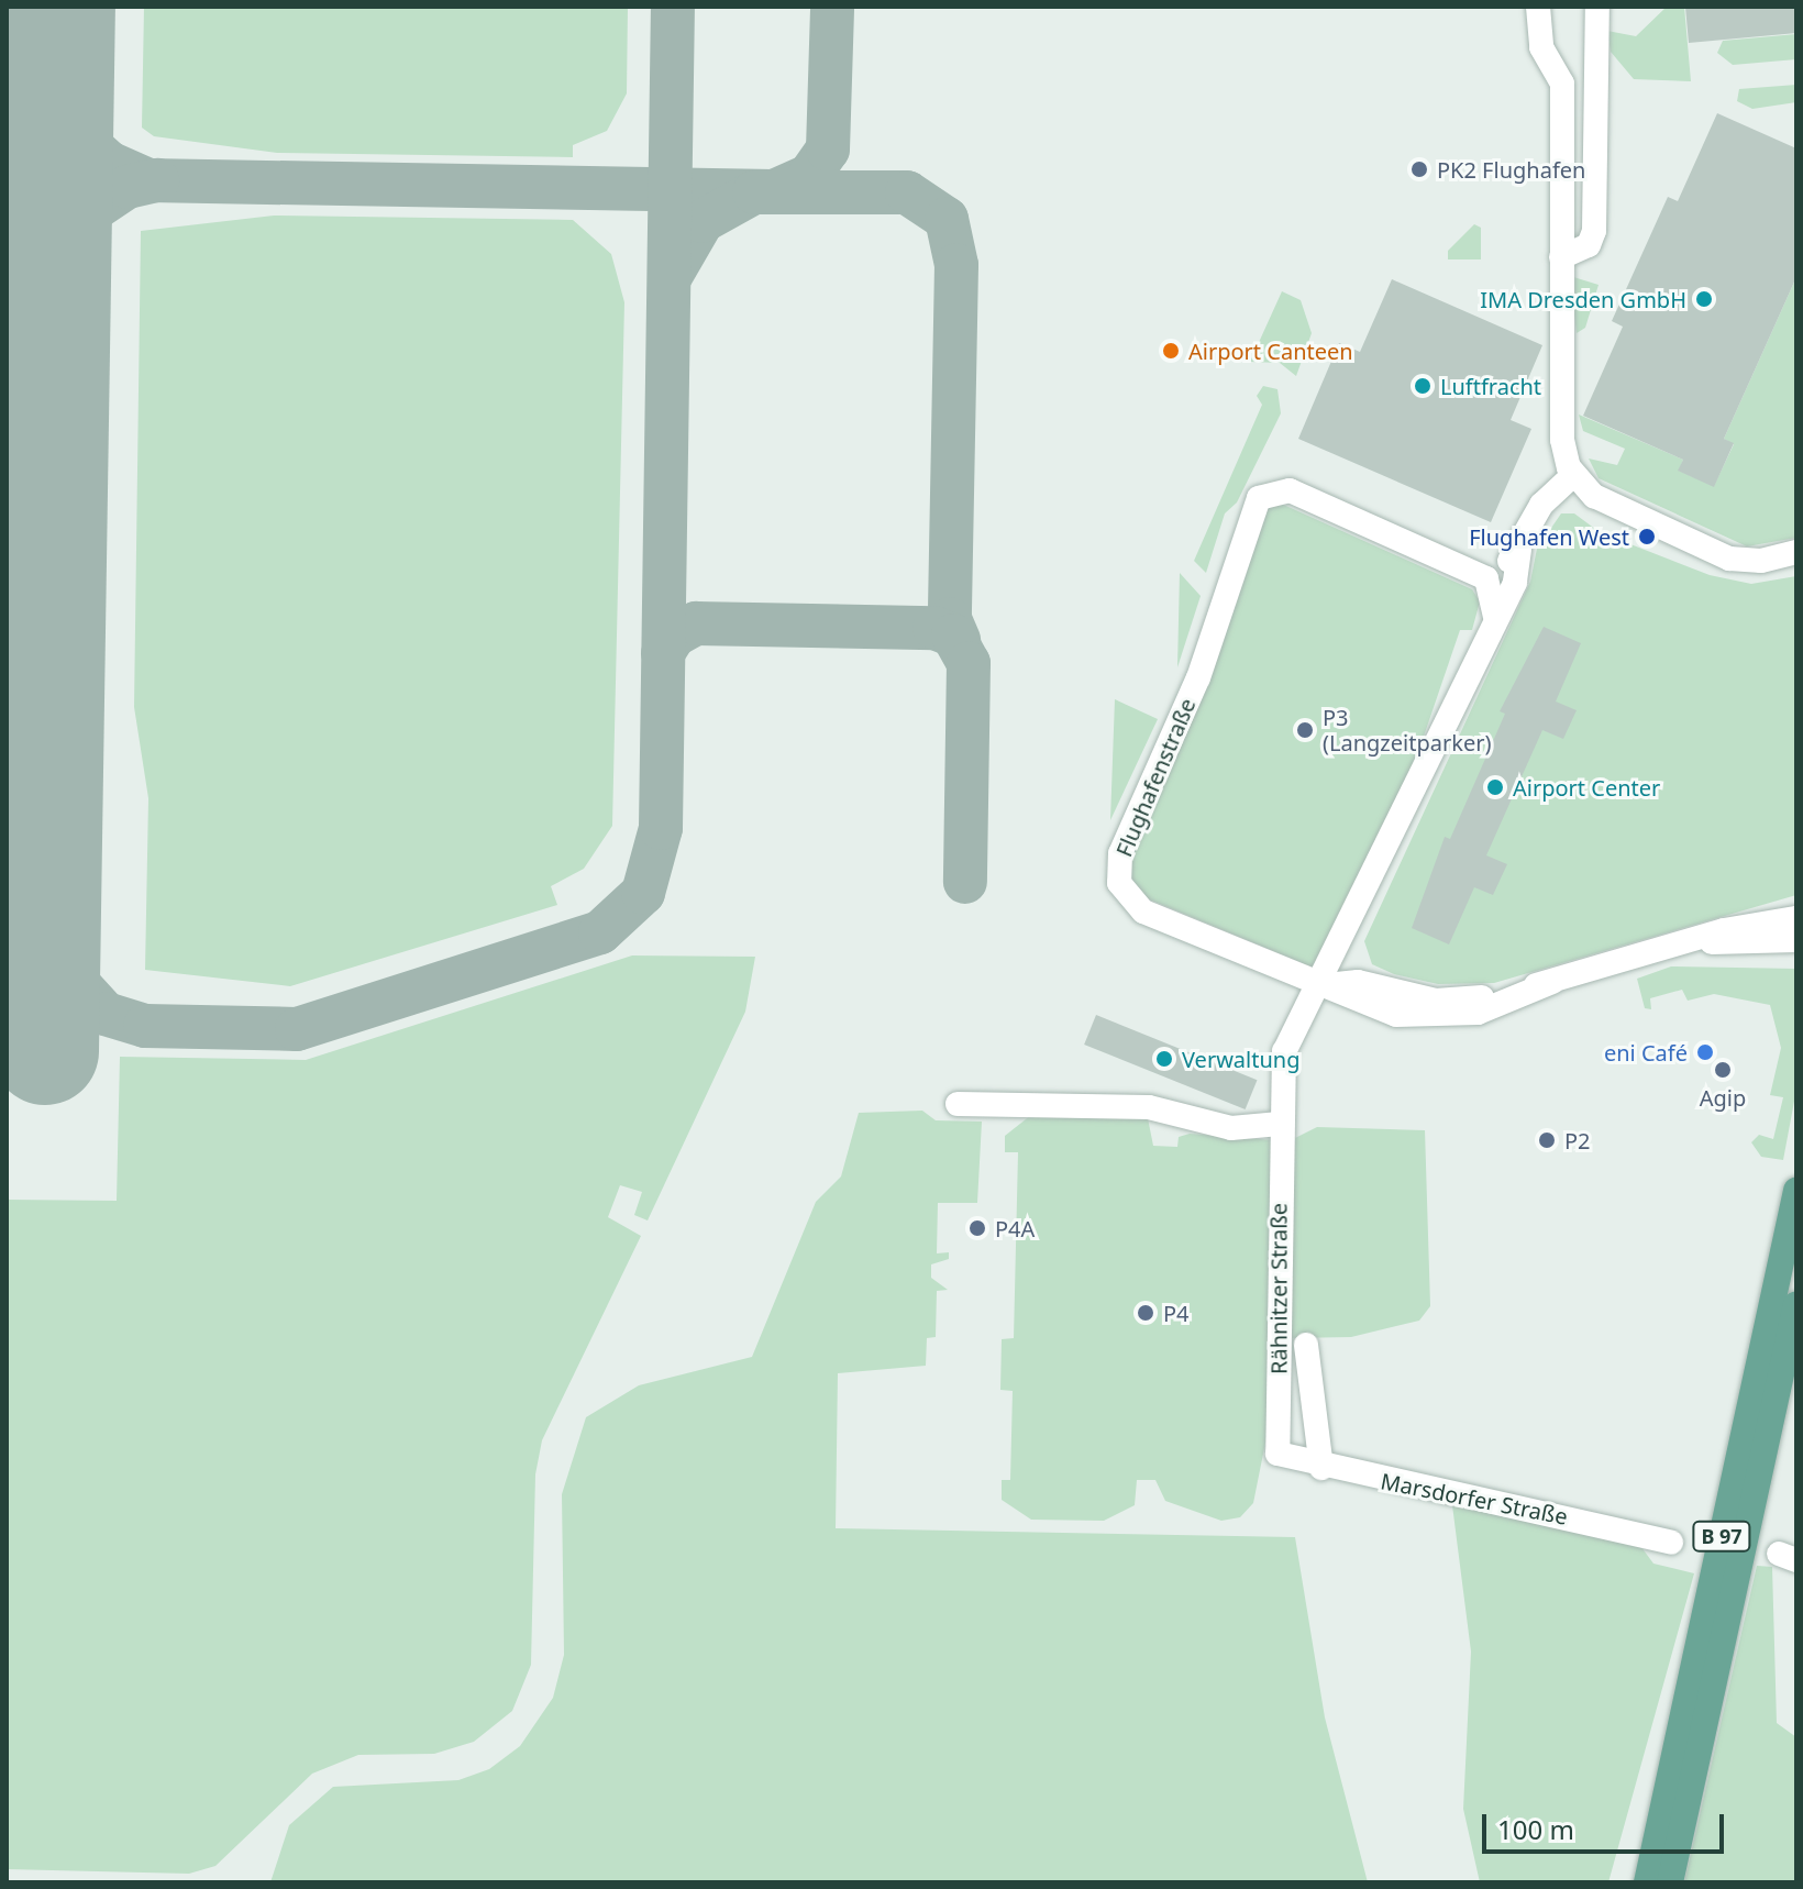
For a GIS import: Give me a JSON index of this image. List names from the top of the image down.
{
  "streets": {
    "main road": ["B 97"],
    "street": ["Flughafenstraße", "Rähnitzer Straße", "Marsdorfer Straße"]
  },
  "crossings": [
    ["Flughafenstraße", "Rähnitzer Straße"],
    ["Rähnitzer Straße", "Marsdorfer Straße"]
  ],
  "places": [
    "PK2 Flughafen",
    "IMA Dresden GmbH",
    "Airport Canteen",
    "Luftfracht",
    "Flughafen West",
    "P3 (Langzeitparker)",
    "Airport Center",
    "eni Café",
    "Verwaltung",
    "Agip",
    "P2",
    "P4A",
    "P4"
  ],
  "scale_bar": "100 m"
}
